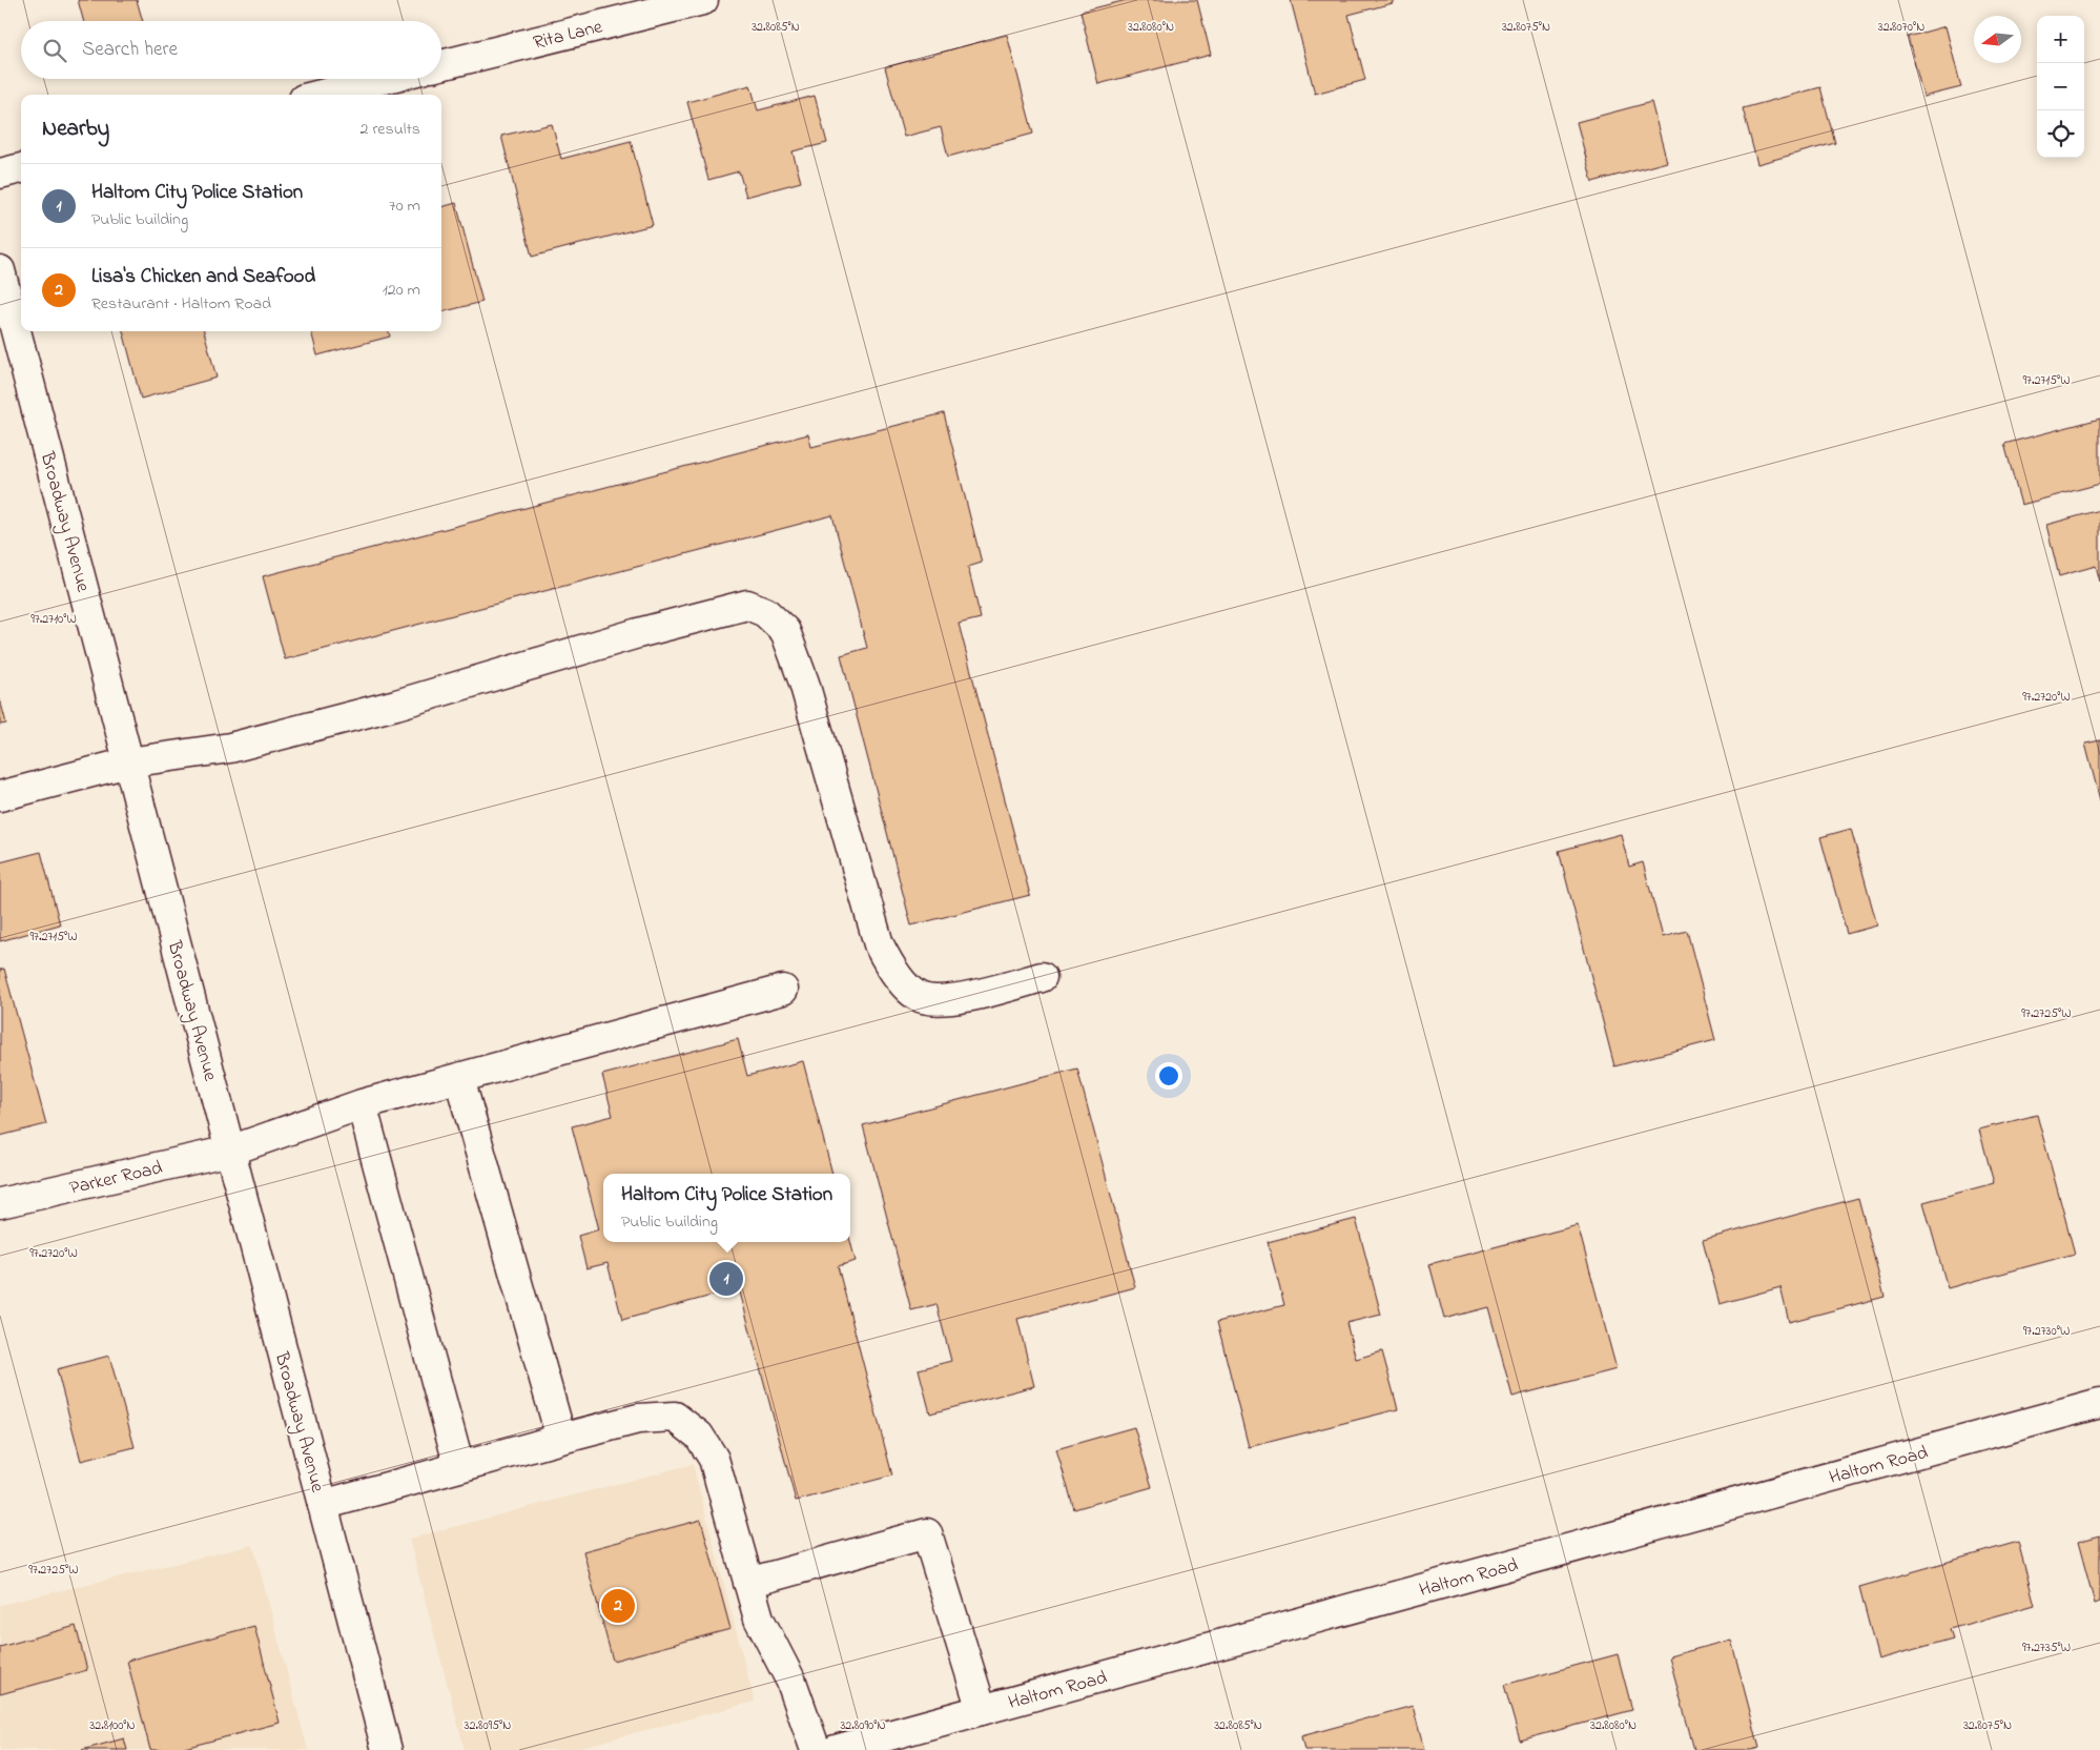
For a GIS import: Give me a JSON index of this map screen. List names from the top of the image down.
{
  "streets": {
    "main road": [
      "Rita Lane",
      "Broadway Avenue",
      "Parker Road",
      "Haltom Road"
    ]
  },
  "crossings": [
    ["Broadway Avenue", "Parker Road"]
  ],
  "north": "left",
  "page": {
    "map_buttons": ["+", "−"],
    "search": "Search here",
    "heading": ["Nearby", "2 results"],
    "list": [
      {
        "mark": "1",
        "name": "Haltom City Police Station",
        "note": "Public building",
        "value": "70 m"
      },
      {
        "mark": "2",
        "name": "Lisa's Chicken and Seafood",
        "note": "Restaurant · Haltom Road",
        "value": "120 m"
      }
    ],
    "popup": ["Haltom City Police Station", "Public building"],
    "pins": ["1", "2"]
  },
  "coordinates": [
    "32.8085°N",
    "32.8080°N",
    "32.8075°N",
    "32.8070°N",
    "97.2715°W",
    "97.2710°W",
    "97.2720°W",
    "97.2725°W",
    "97.2730°W",
    "97.2735°W",
    "32.8100°N",
    "32.8095°N",
    "32.8090°N"
  ]
}
